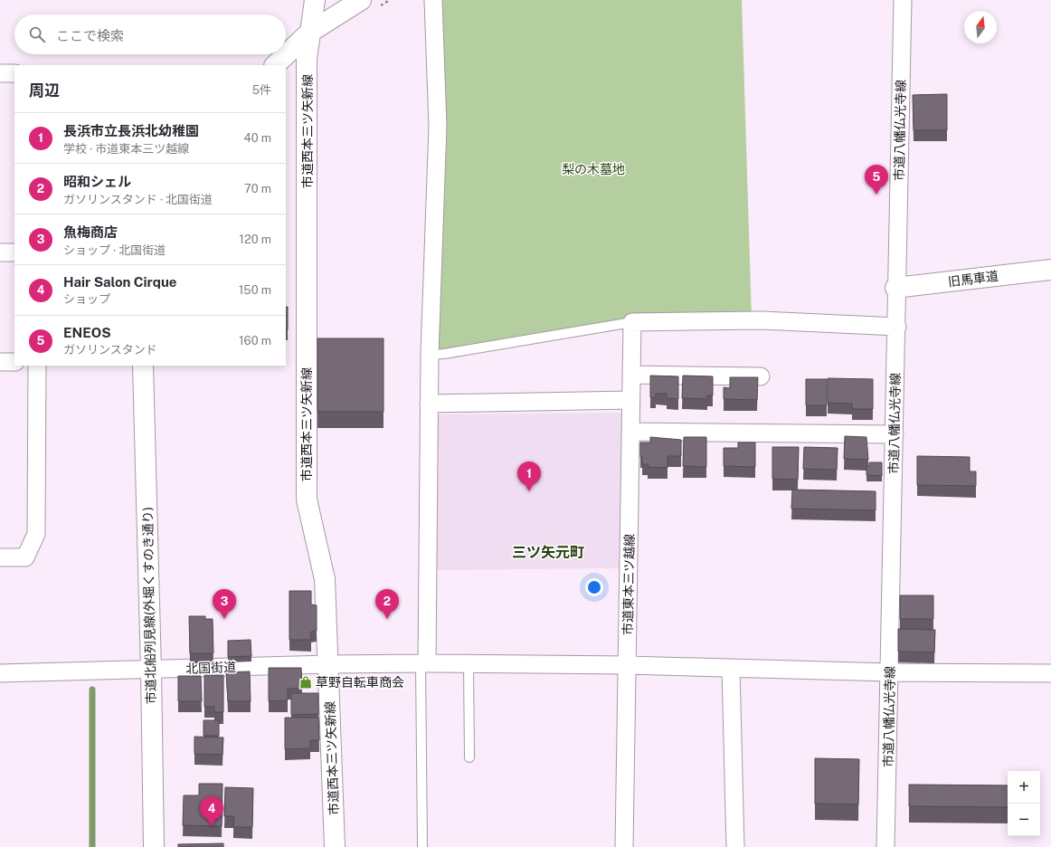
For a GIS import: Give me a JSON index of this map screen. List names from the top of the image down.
{
  "streets": {
    "street": [
      "市道八幡仏光寺線",
      "市道西本三ツ矢新線",
      "旧馬車道",
      "市道東本三ツ越線",
      "市道北船列見線(外堀くすのき通り)",
      "北国街道"
    ]
  },
  "crossings": [
    ["市道八幡仏光寺線", "旧馬車道"],
    ["市道八幡仏光寺線", "北国街道"],
    ["市道西本三ツ矢新線", "北国街道"],
    ["市道東本三ツ越線", "北国街道"],
    ["市道北船列見線(外堀くすのき通り)", "北国街道"]
  ],
  "districts": ["三ツ矢元町"],
  "parks": ["梨の木墓地"],
  "places": {
    "shop": ["草野自転車商会"]
  },
  "north": "top",
  "page": {
    "search": "ここで検索",
    "heading": ["周辺", "5件"],
    "list": [
      {
        "mark": "1",
        "name": "長浜市立長浜北幼稚園",
        "note": "学校 · 市道東本三ツ越線",
        "value": "40 m"
      },
      {
        "mark": "2",
        "name": "昭和シェル",
        "note": "ガソリンスタンド · 北国街道",
        "value": "70 m"
      },
      {
        "mark": "3",
        "name": "魚梅商店",
        "note": "ショップ · 北国街道",
        "value": "120 m"
      },
      {
        "mark": "4",
        "name": "Hair Salon Cirque",
        "note": "ショップ",
        "value": "150 m"
      },
      {
        "mark": "5",
        "name": "ENEOS",
        "note": "ガソリンスタンド",
        "value": "160 m"
      }
    ],
    "pins": [
      "5",
      "1",
      "2",
      "3",
      "4"
    ],
    "map_buttons": ["+", "−"]
  }
}
